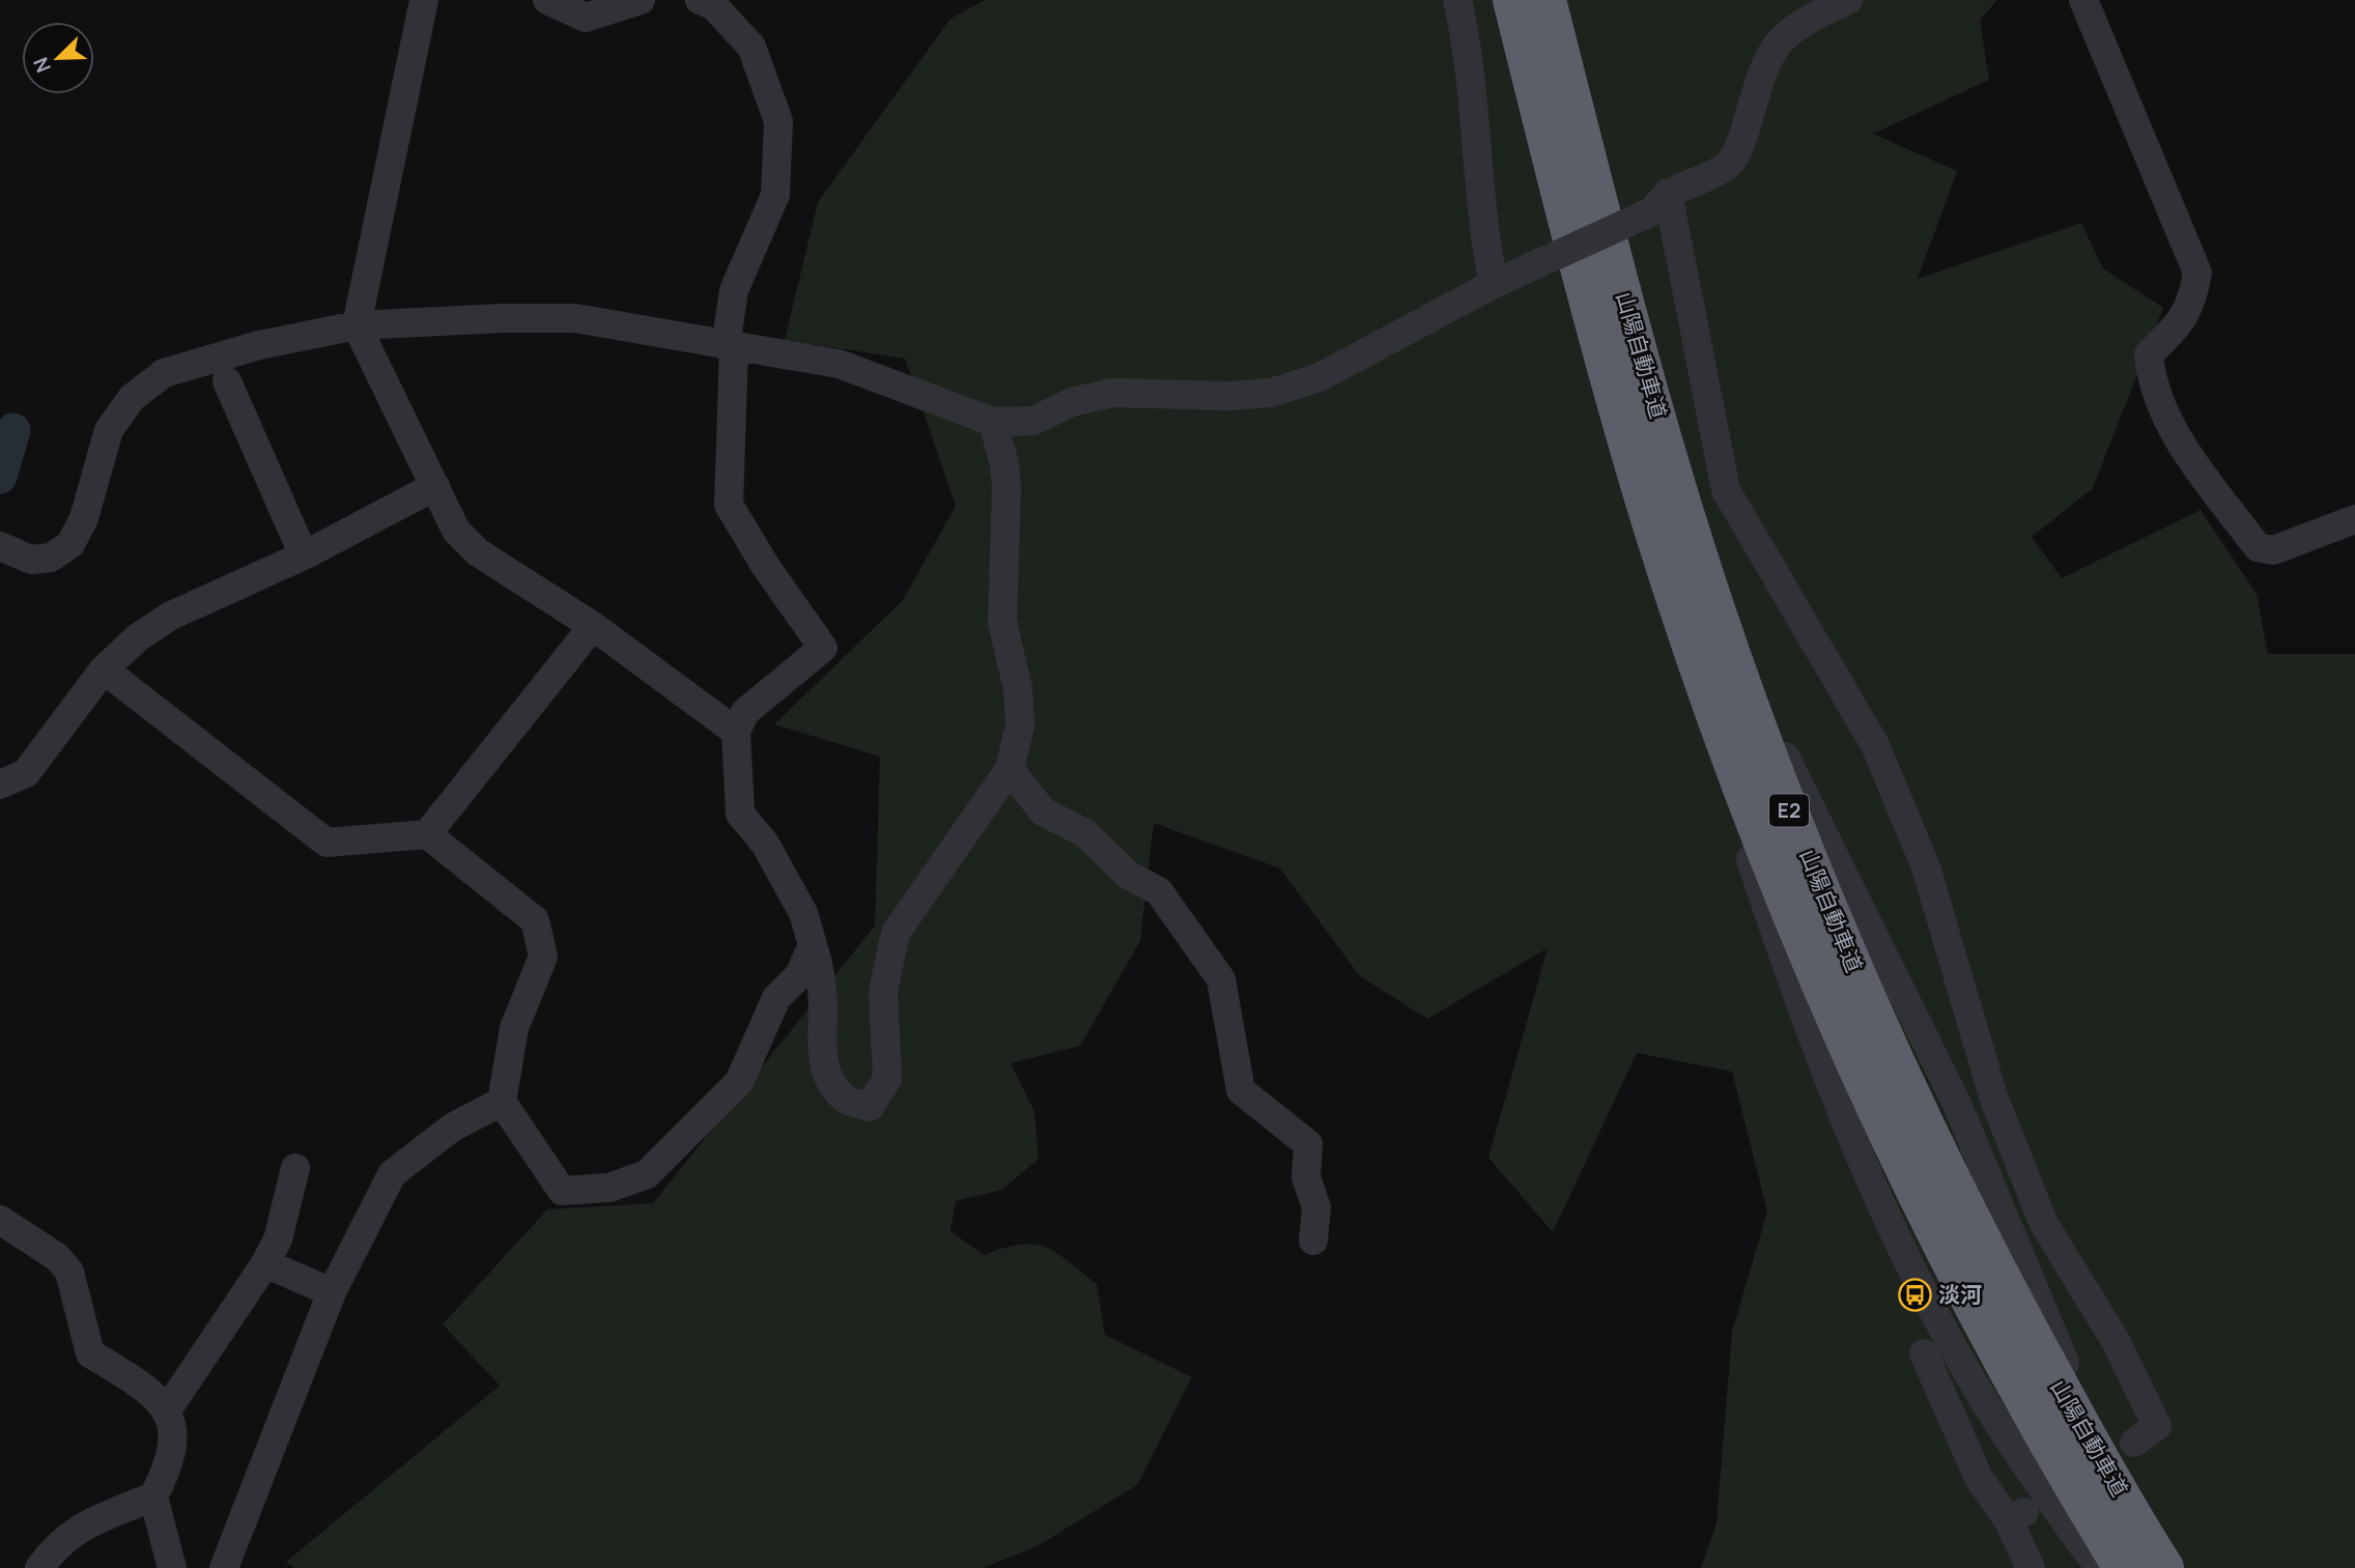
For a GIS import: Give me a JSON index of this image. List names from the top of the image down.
{
  "streets": {
    "highway": ["山陽自動車道", "E2"]
  },
  "places": {
    "bus stop": ["淡河"]
  },
  "north": "bottom left"
}
